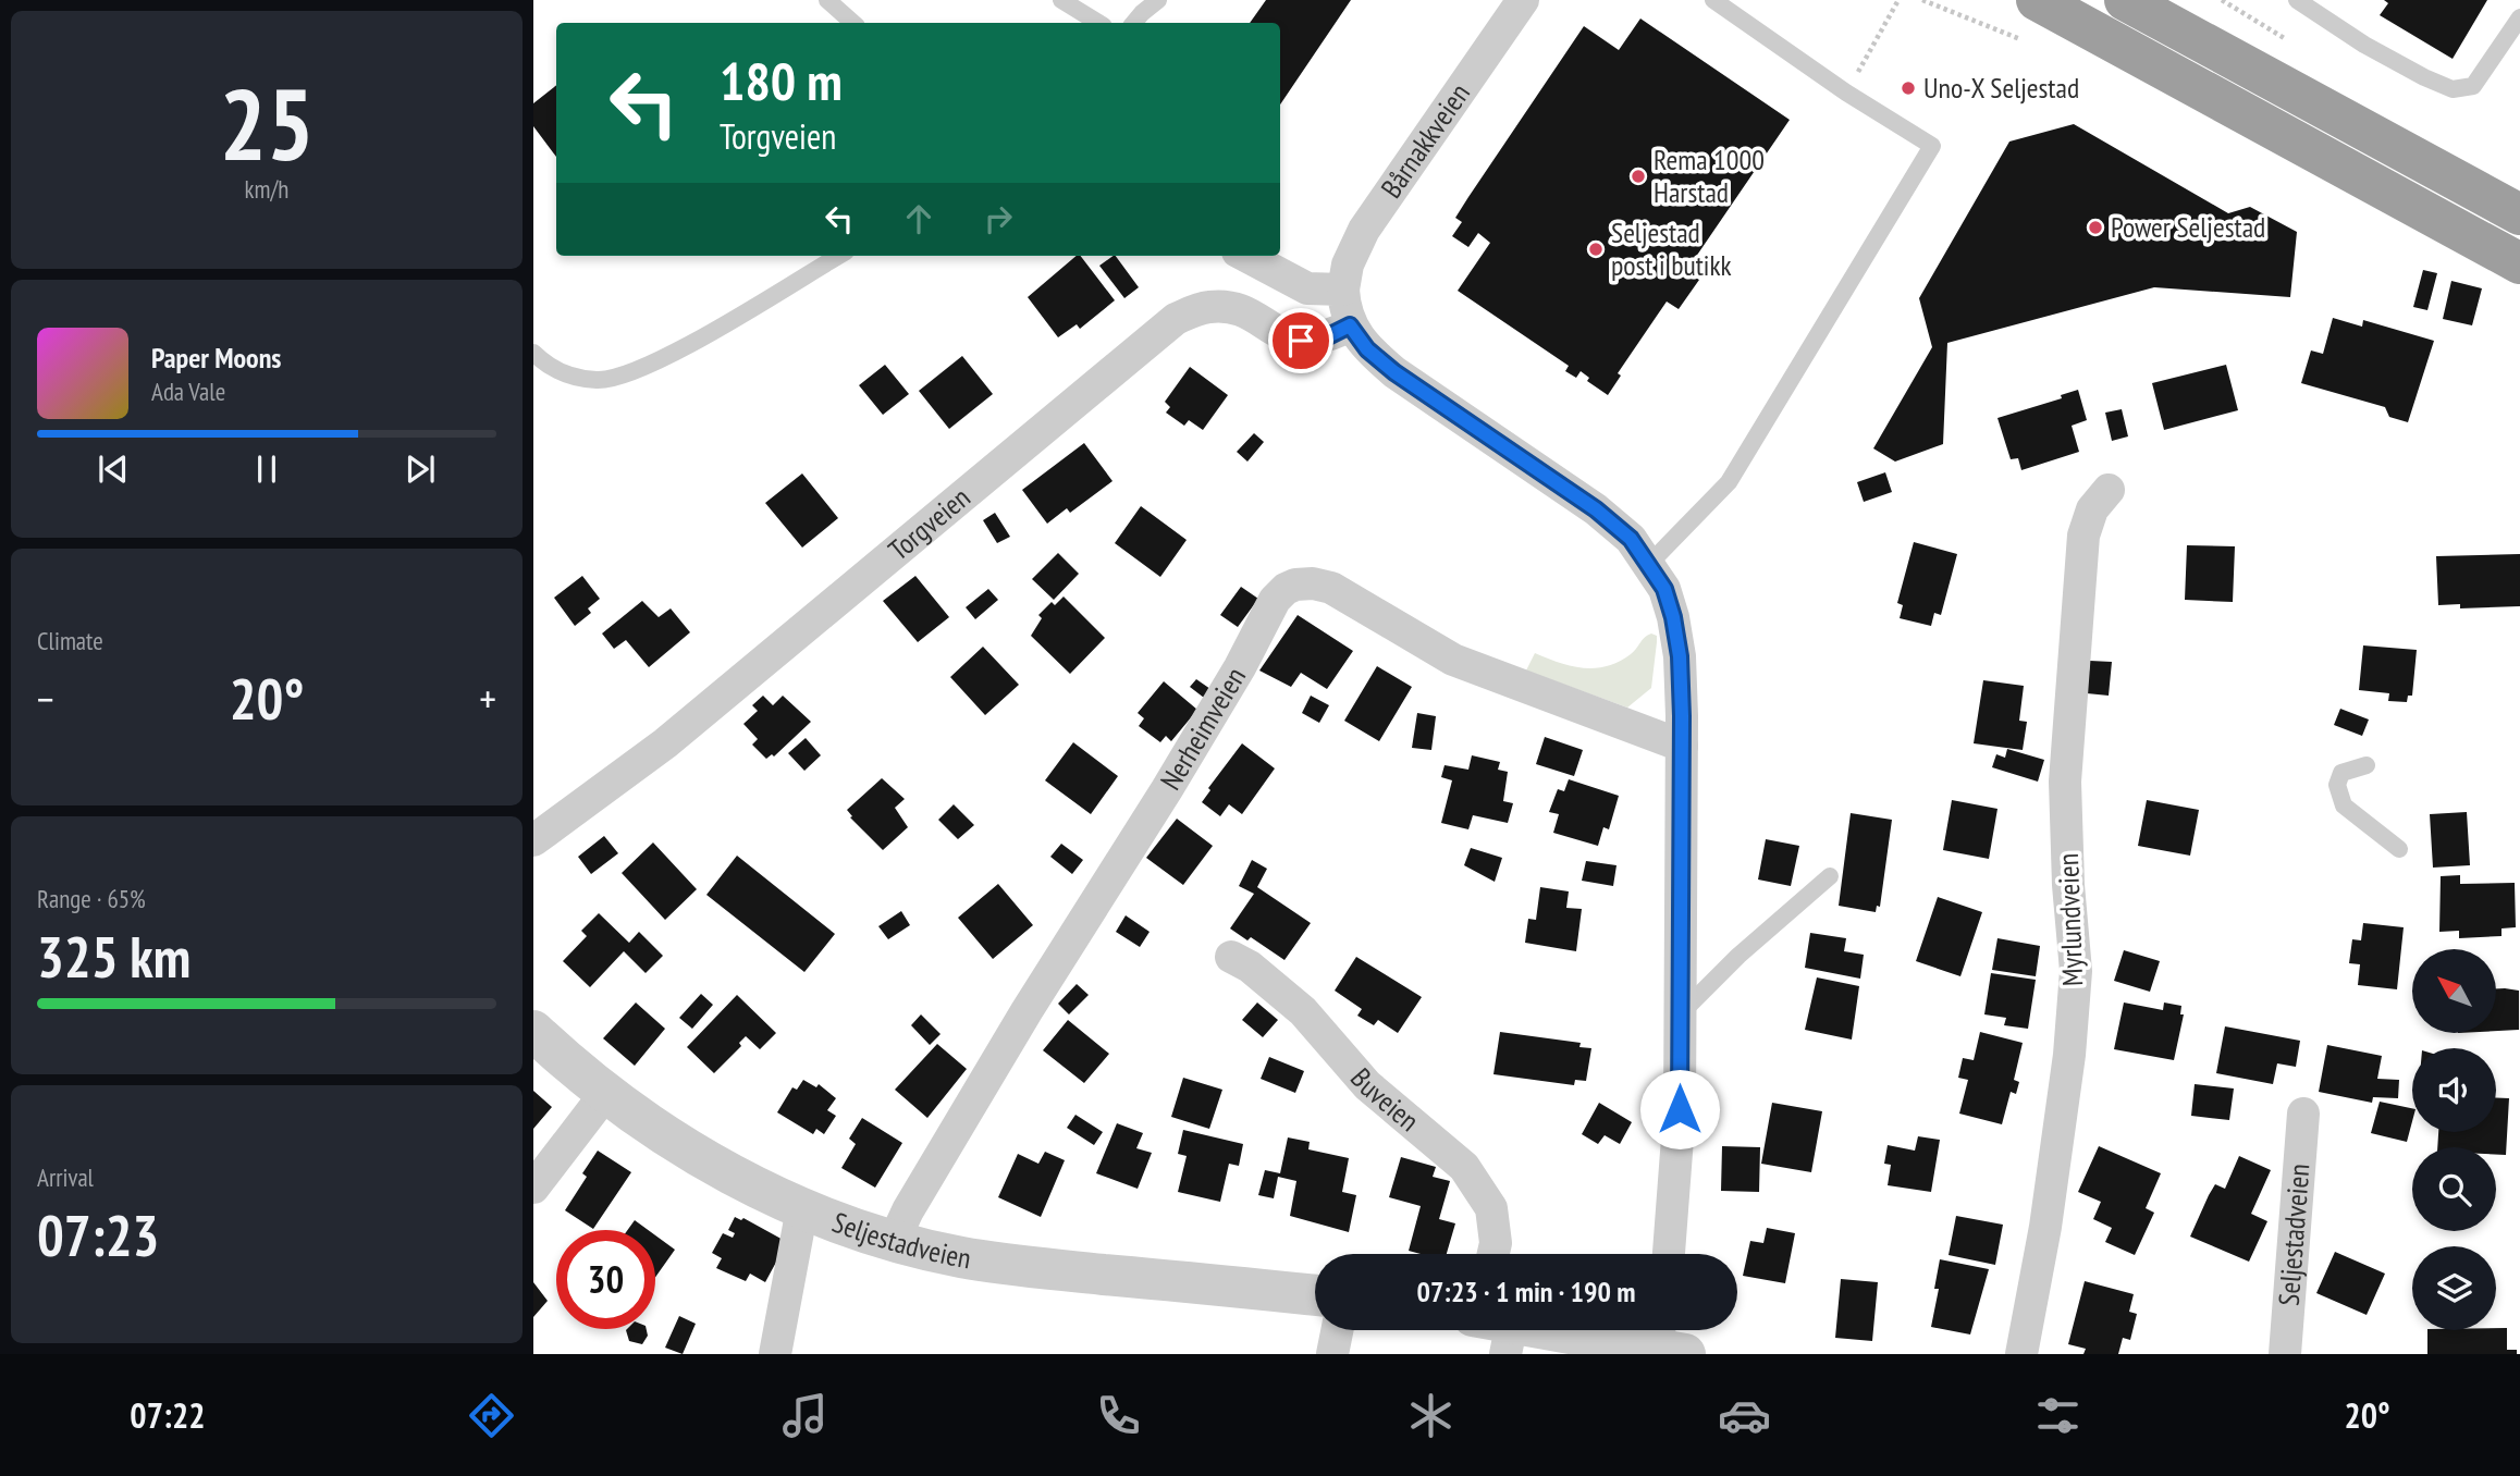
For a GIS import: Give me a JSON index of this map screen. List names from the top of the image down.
{
  "streets": {
    "street": [
      "Bårnakkveien",
      "Torgveien",
      "Nerheimveien",
      "Myrlundveien",
      "Buveien",
      "Seljestadveien"
    ]
  },
  "crossings": [
    ["Bårnakkveien", "Torgveien"],
    ["Bårnakkveien", "Nerheimveien"],
    ["Nerheimveien", "Seljestadveien"]
  ],
  "places": [
    "Uno-X Seljestad",
    "Rema 1000 Harstad",
    "Power Seljestad",
    "Seljestad post i butikk"
  ],
  "north": "top left",
  "page": {
    "tile": [
      ["25", "km/h"],
      "Climate",
      ["Range · 65%", "325 km"],
      ["Arrival", "07:23"]
    ],
    "turn": ["180 m", "Torgveien"],
    "song": ["Paper Moons", "Ada Vale"],
    "heat": ["−", "20°", "+"],
    "limit": "30",
    "trip": "07:23 · 1 min · 190 m",
    "tabs": ["07:22", "20°"]
  }
}
